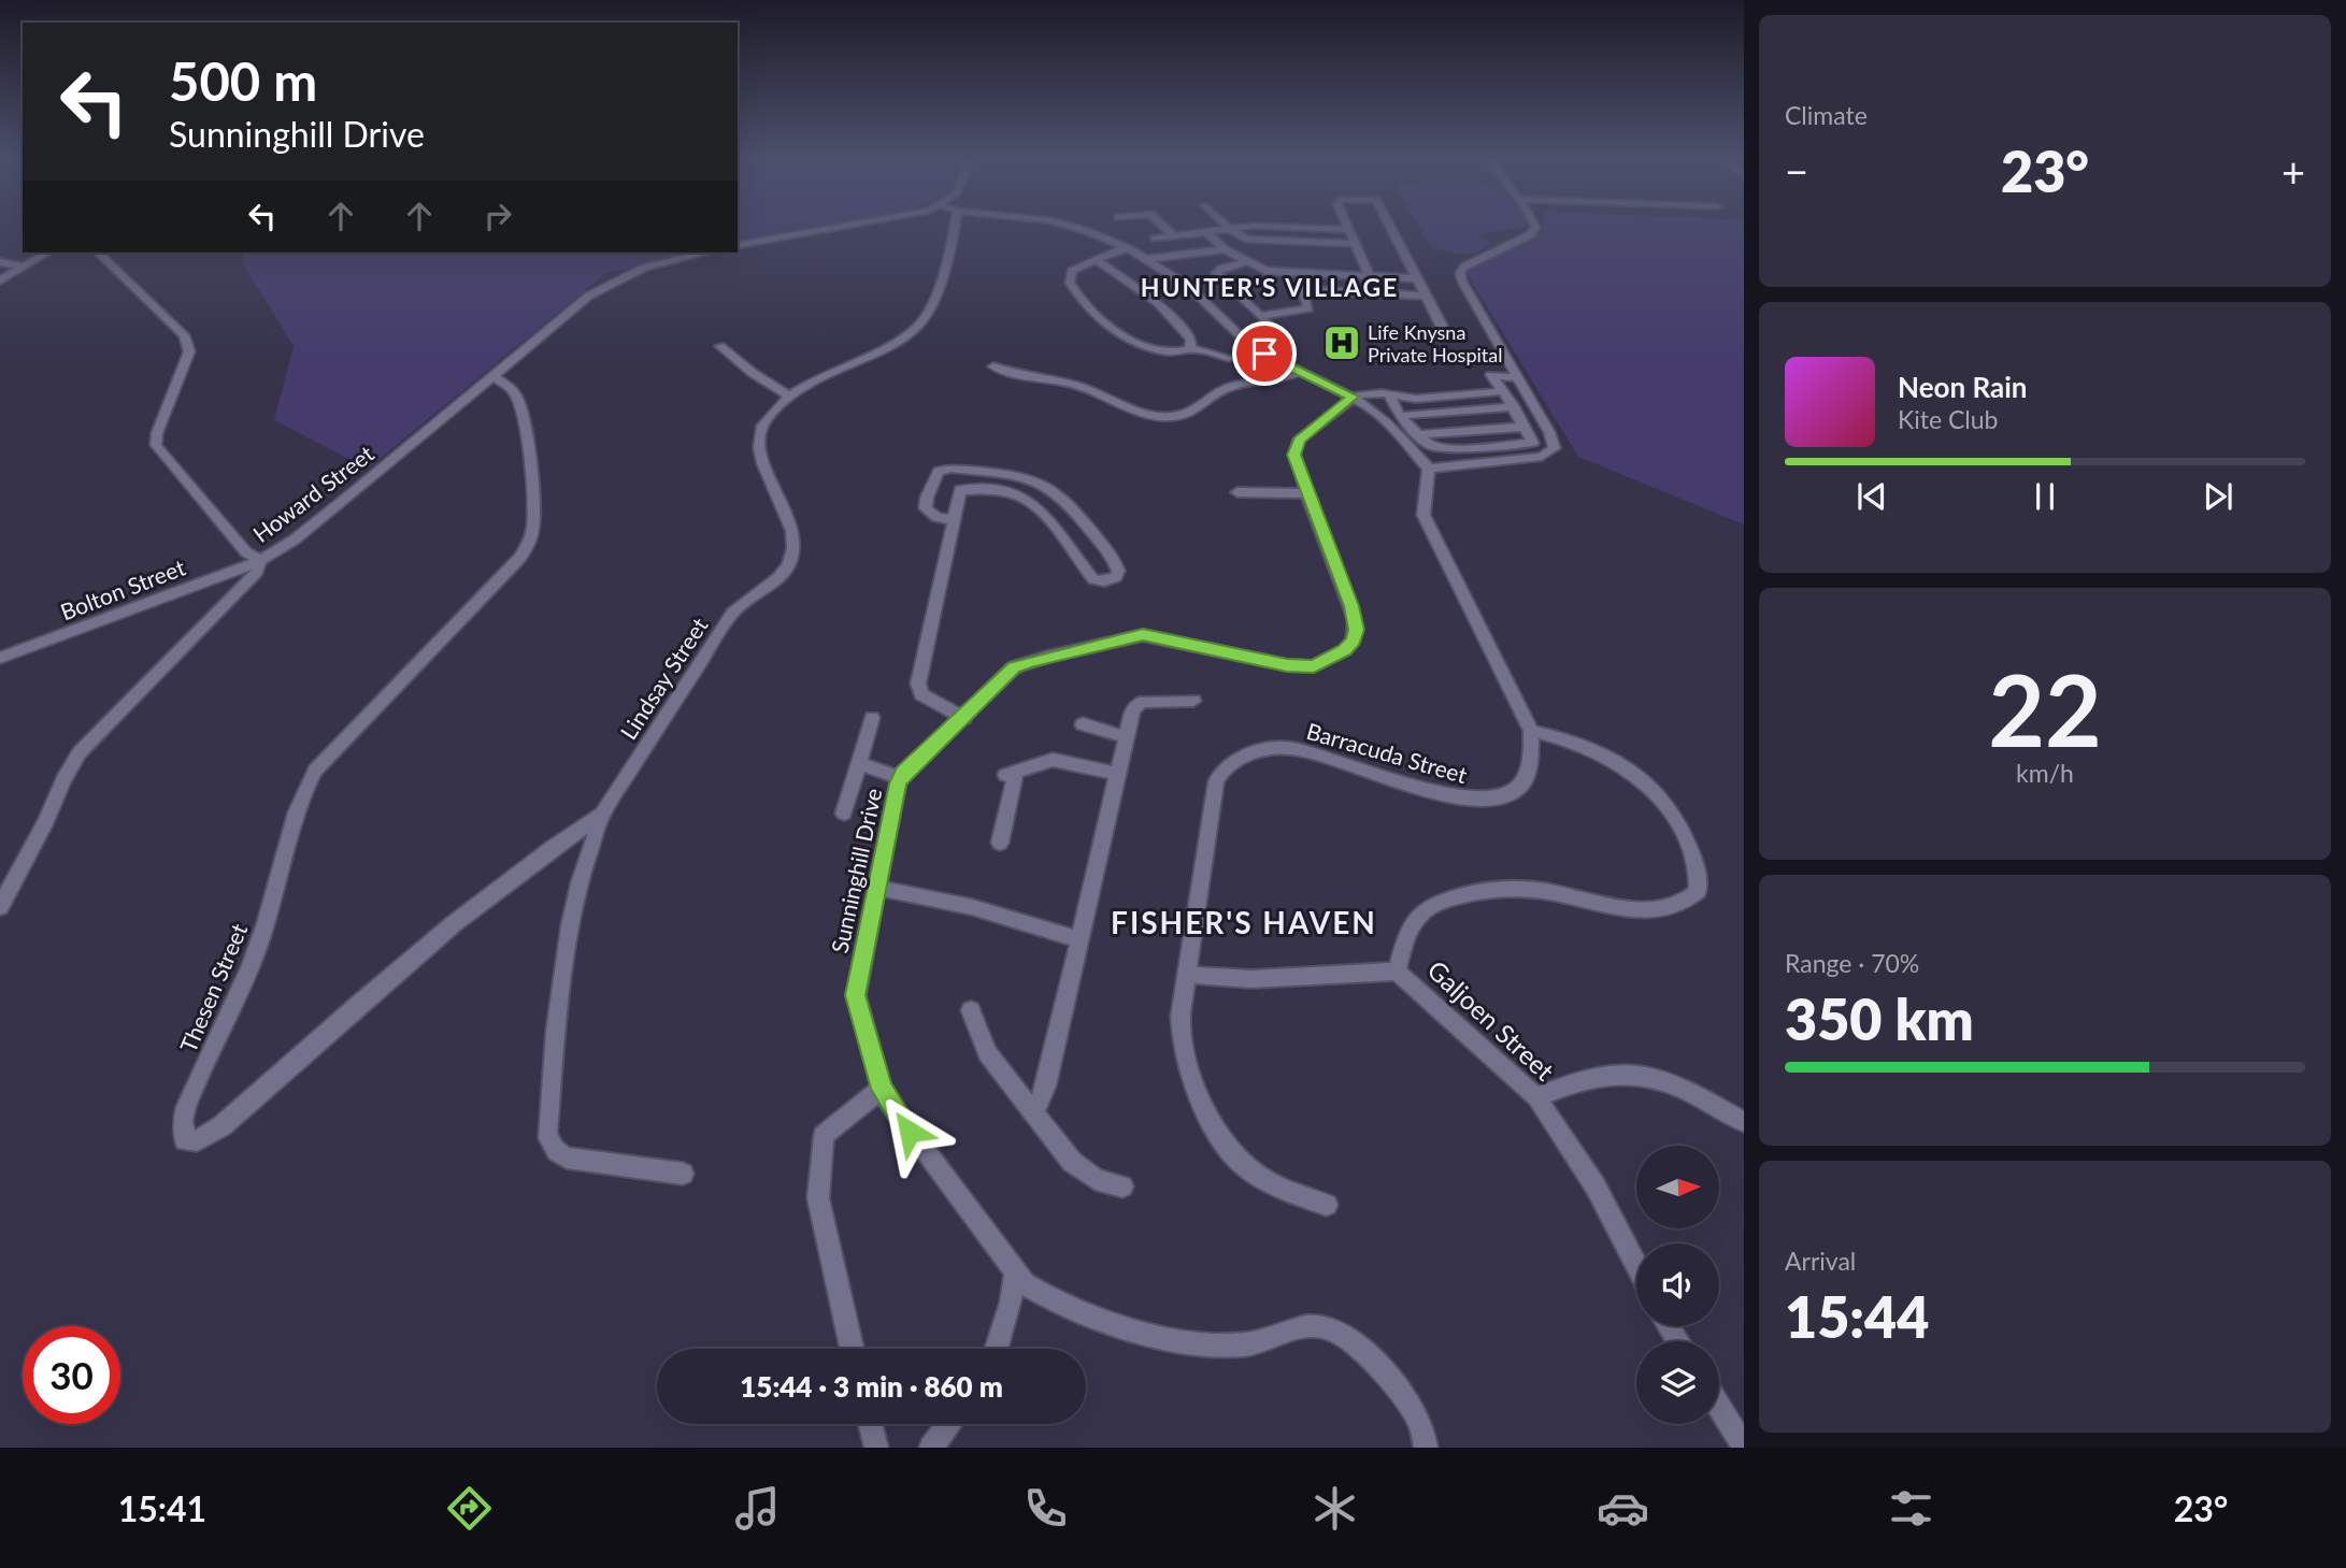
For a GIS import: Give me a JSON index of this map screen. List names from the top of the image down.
{
  "streets": {
    "street": [
      "Howard Street",
      "Bolton Street",
      "Lindsay Street",
      "Barracuda Street",
      "Sunninghill Drive",
      "Thesen Street",
      "Galjoen Street"
    ]
  },
  "crossings": [
    ["Howard Street", "Bolton Street"],
    ["Howard Street", "Thesen Street"],
    ["Lindsay Street", "Thesen Street"],
    ["Barracuda Street", "Galjoen Street"]
  ],
  "districts": ["HUNTER'S VILLAGE", "FISHER'S HAVEN"],
  "places": {
    "hospital": ["Life Knysna Private Hospital"]
  },
  "north": "right",
  "page": {
    "tile": [
      "Climate",
      ["22", "km/h"],
      ["Range · 70%", "350 km"],
      ["Arrival", "15:44"]
    ],
    "turn": ["500 m", "Sunninghill Drive"],
    "heat": ["−", "23°", "+"],
    "song": ["Neon Rain", "Kite Club"],
    "limit": "30",
    "trip": "15:44 · 3 min · 860 m",
    "tabs": ["15:41", "23°"]
  }
}
